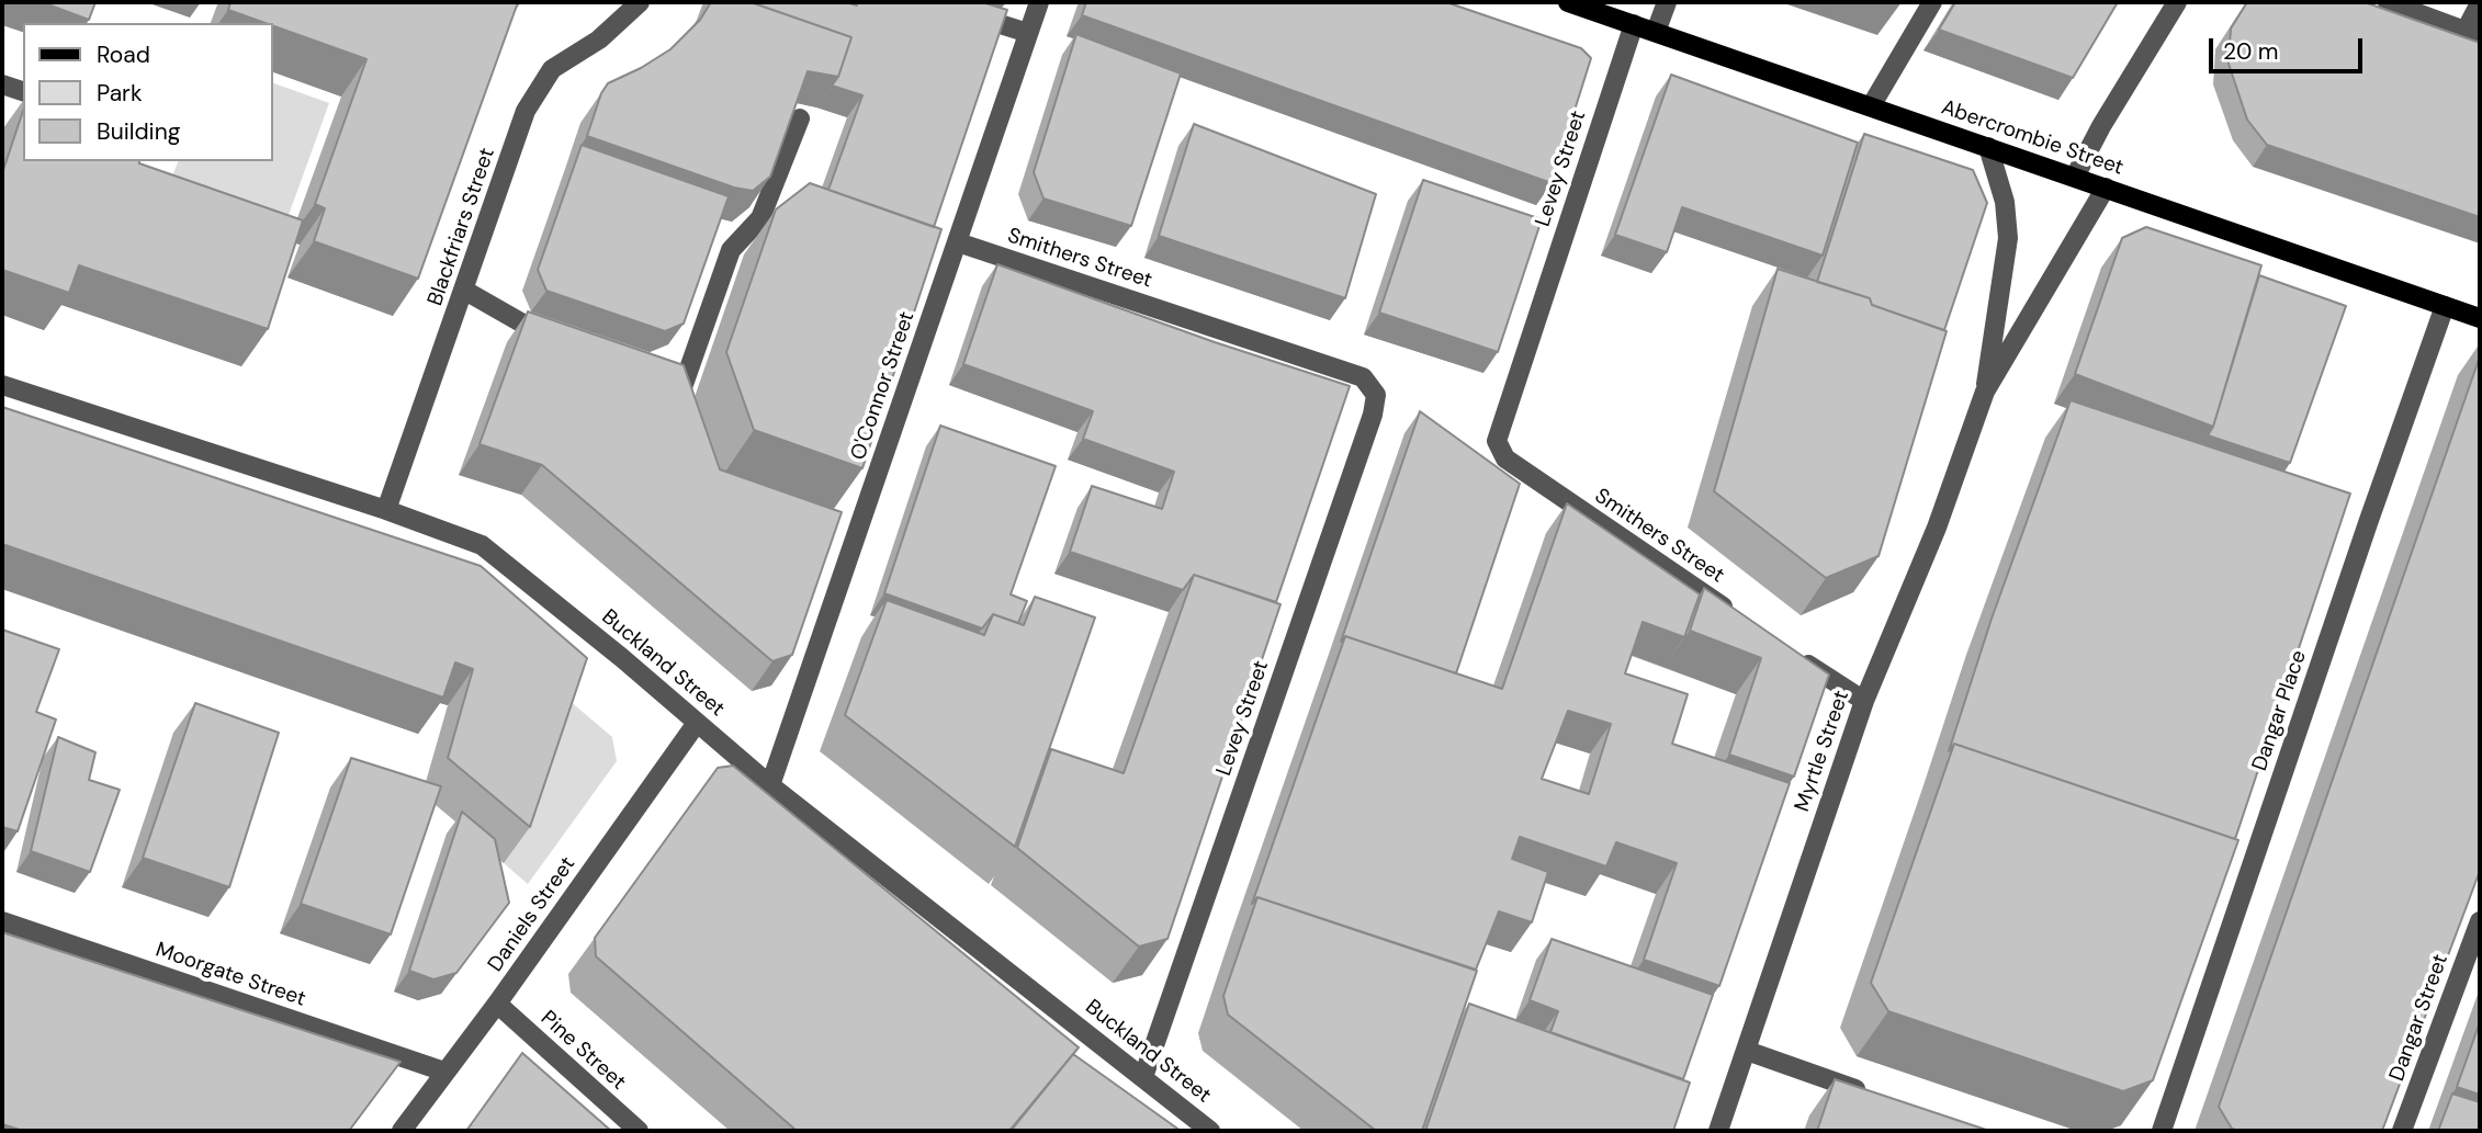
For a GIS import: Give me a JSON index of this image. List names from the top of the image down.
{
  "streets": {
    "main road": ["Abercrombie Street"],
    "street": [
      "Levey Street",
      "Blackfriars Street",
      "Smithers Street",
      "O'Connor Street",
      "Buckland Street",
      "Dangar Place",
      "Myrtle Street",
      "Daniels Street",
      "Moorgate Street",
      "Dangar Street",
      "Pine Street"
    ]
  },
  "crossings": [
    ["Abercrombie Street", "Levey Street"],
    ["Abercrombie Street", "Dangar Place"],
    ["Abercrombie Street", "Myrtle Street"],
    ["Levey Street", "Smithers Street"],
    ["Levey Street", "Buckland Street"],
    ["Blackfriars Street", "Buckland Street"],
    ["Smithers Street", "O'Connor Street"],
    ["O'Connor Street", "Buckland Street"],
    ["Buckland Street", "Daniels Street"],
    ["Daniels Street", "Moorgate Street"],
    ["Daniels Street", "Pine Street"]
  ],
  "legend": ["Road", "Park", "Building"],
  "scale_bar": "20 m"
}
